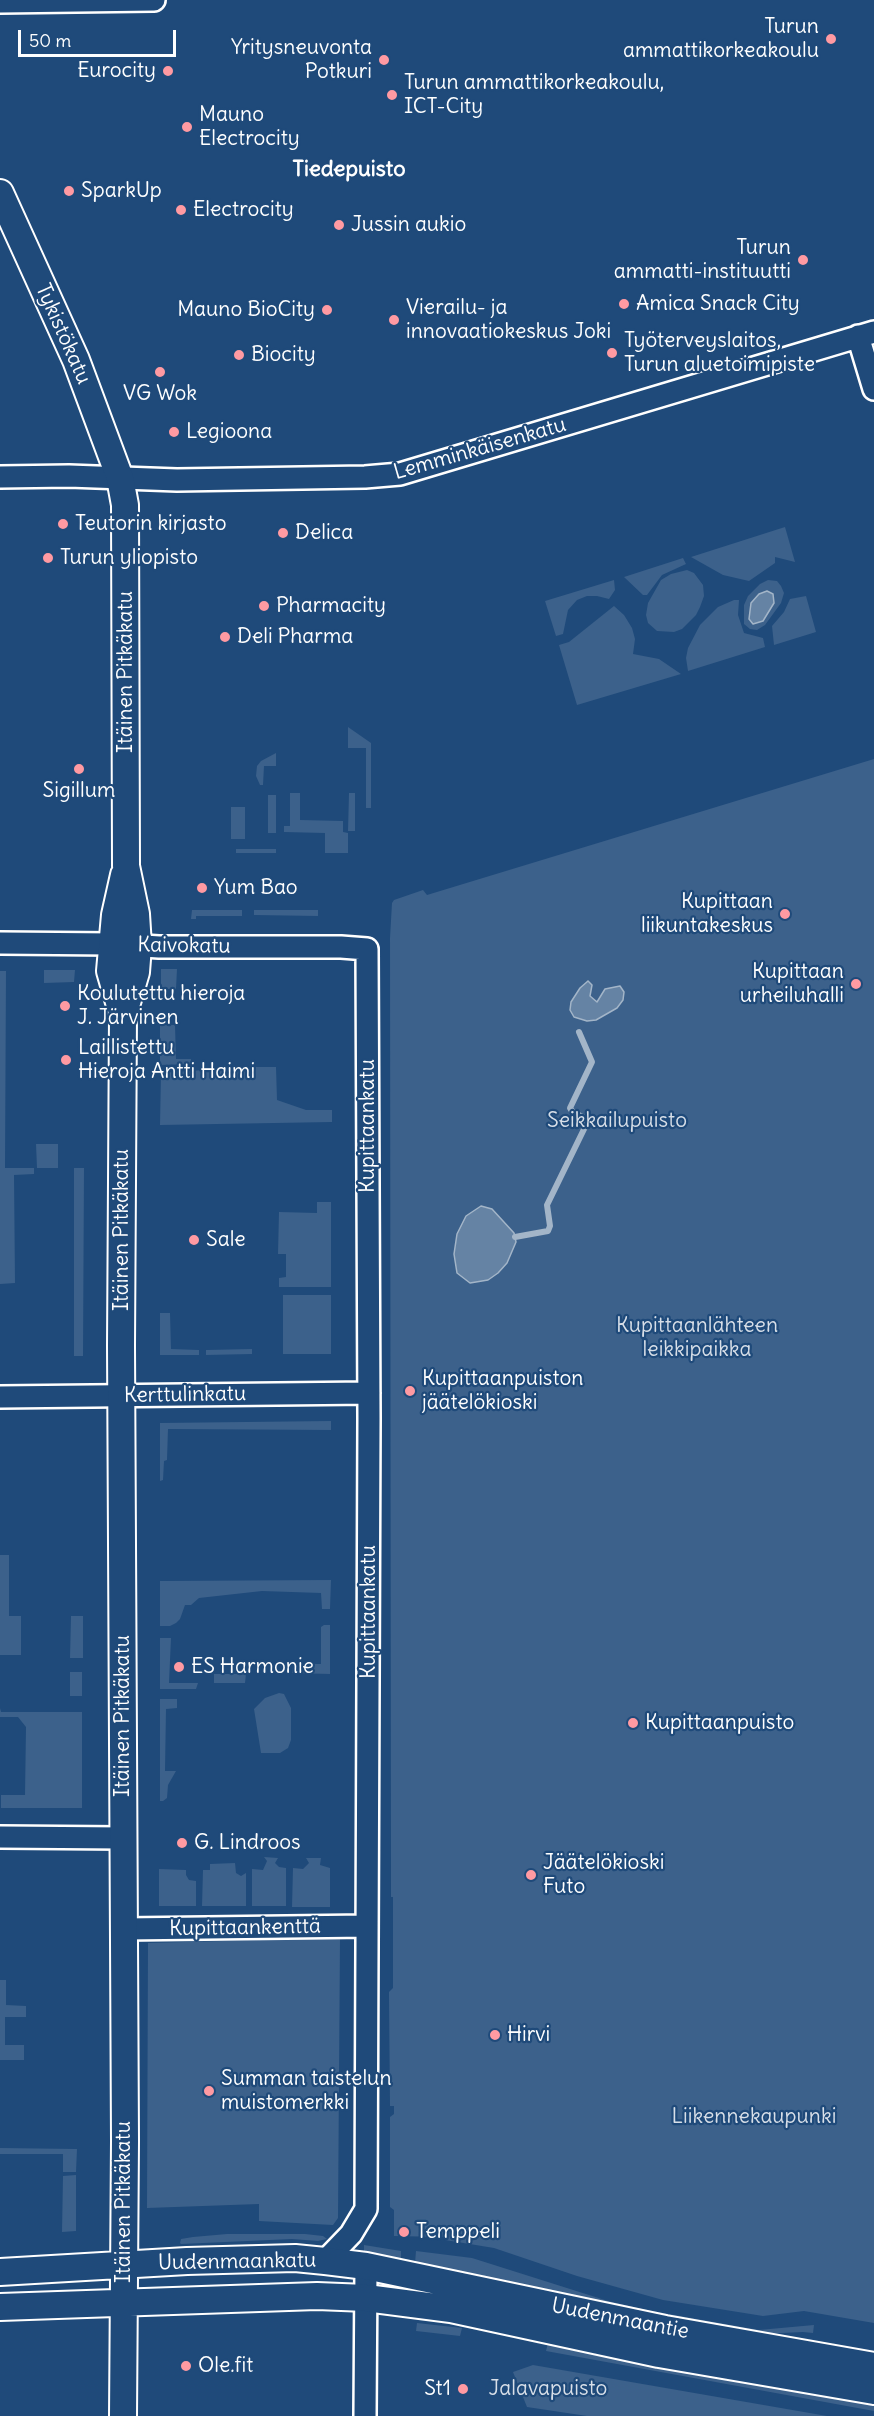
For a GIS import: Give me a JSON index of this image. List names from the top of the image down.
{
  "streets": {
    "main road": [
      "Tykistökatu",
      "Itäinen Pitkäkatu",
      "Uudenmaankatu",
      "Uudenmaantie"
    ],
    "street": [
      "Lemminkäisenkatu",
      "Kaivokatu",
      "Kupittaankatu",
      "Kerttulinkatu",
      "Kupittaankenttä"
    ]
  },
  "crossings": [
    ["Tykistökatu", "Lemminkäisenkatu"],
    ["Tykistökatu", "Itäinen Pitkäkatu"],
    ["Lemminkäisenkatu", "Itäinen Pitkäkatu"],
    ["Itäinen Pitkäkatu", "Kaivokatu"],
    ["Itäinen Pitkäkatu", "Kerttulinkatu"],
    ["Itäinen Pitkäkatu", "Kupittaankenttä"],
    ["Itäinen Pitkäkatu", "Uudenmaankatu"],
    ["Kaivokatu", "Kupittaankatu"],
    ["Kupittaankatu", "Kerttulinkatu"],
    ["Kupittaankatu", "Kupittaankenttä"],
    ["Kupittaankatu", "Uudenmaankatu"],
    ["Uudenmaankatu", "Uudenmaantie"]
  ],
  "districts": ["Tiedepuisto"],
  "parks": [
    "Seikkailupuisto",
    "Kupittaanlähteen leikkipaikka",
    "Liikennekaupunki",
    "Jalavapuisto"
  ],
  "places": [
    "Turun ammattikorkeakoulu",
    "Yritysneuvonta Potkuri",
    "Eurocity",
    "Turun ammattikorkeakoulu, ICT-City",
    "Mauno Electrocity",
    "SparkUp",
    "Electrocity",
    "Jussin aukio",
    "Turun ammatti-instituutti",
    "Amica Snack City",
    "Mauno BioCity",
    "Vierailu- ja innovaatiokeskus Joki",
    "Työterveyslaitos, Turun aluetoimipiste",
    "Biocity",
    "VG Wok",
    "Legioona",
    "Teutorin kirjasto",
    "Delica",
    "Turun yliopisto",
    "Pharmacity",
    "Deli Pharma",
    "Sigillum",
    "Yum Bao",
    "Kupittaan liikuntakeskus",
    "Kupittaan urheiluhalli",
    "Koulutettu hieroja J. Järvinen",
    "Laillistettu Hieroja Antti Haimi",
    "Sale",
    "Kupittaanpuiston jäätelökioski",
    "ES Harmonie",
    "Kupittaanpuisto",
    "G. Lindroos",
    "Jäätelökioski Futo",
    "Hirvi",
    "Summan taistelun muistomerkki",
    "Temppeli",
    "Ole.fit",
    "St1"
  ],
  "scale_bar": "50 m"
}
